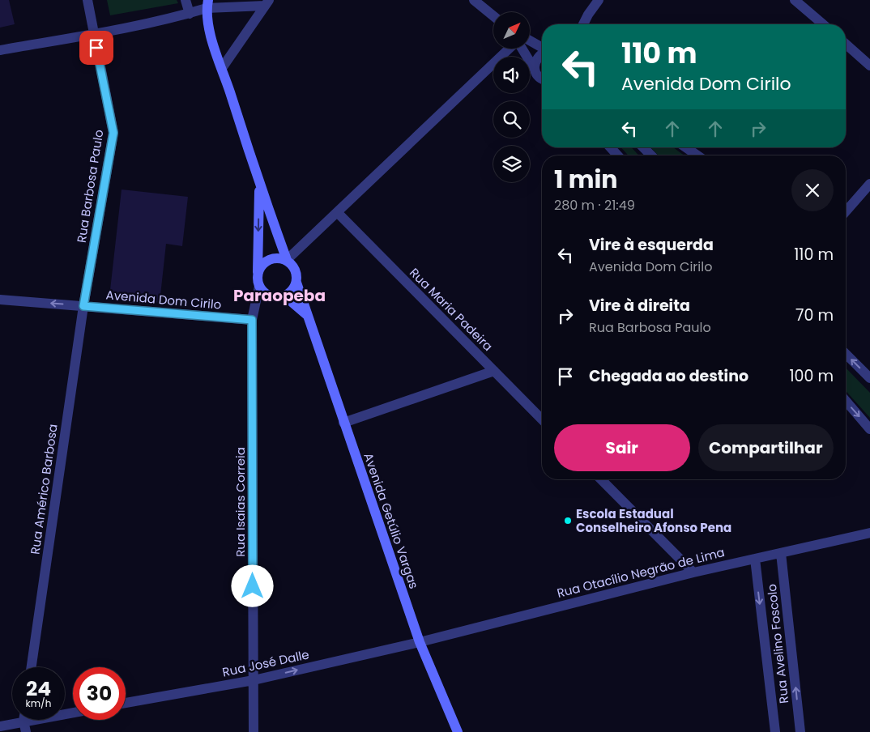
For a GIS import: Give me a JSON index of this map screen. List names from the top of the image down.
{
  "streets": {
    "main road": ["Avenida Getúlio Vargas"],
    "street": [
      "Rua Barbosa Paulo",
      "Avenida Dom Cirilo",
      "Rua Maria Padeira",
      "Rua Américo Barbosa",
      "Rua Isaias Correia",
      "Rua Otacílio Negrão de Lima",
      "Rua Avelino Foscolo",
      "Rua José Dalle"
    ]
  },
  "crossings": [
    ["Rua Barbosa Paulo", "Avenida Dom Cirilo"],
    ["Rua Barbosa Paulo", "Rua Américo Barbosa"],
    ["Avenida Dom Cirilo", "Rua Américo Barbosa"],
    ["Avenida Dom Cirilo", "Rua Isaias Correia"],
    ["Rua Isaias Correia", "Avenida Getúlio Vargas"],
    ["Rua Isaias Correia", "Rua José Dalle"],
    ["Avenida Getúlio Vargas", "Rua Otacílio Negrão de Lima"],
    ["Avenida Getúlio Vargas", "Rua José Dalle"],
    ["Rua Otacílio Negrão de Lima", "Rua Avelino Foscolo"],
    ["Rua Otacílio Negrão de Lima", "Rua José Dalle"]
  ],
  "one_way": ["Rua José Dalle"],
  "districts": ["Paraopeba"],
  "places": ["Escola Estadual Conselheiro Afonso Pena"],
  "north": "top right",
  "page": {
    "turn": ["110 m", "Avenida Dom Cirilo"],
    "heading": ["1 min", "280 m · 21:49"],
    "list": [
      {
        "name": "Vire à esquerda",
        "note": "Avenida Dom Cirilo",
        "value": "110 m"
      },
      {
        "name": "Vire à direita",
        "note": "Rua Barbosa Paulo",
        "value": "70 m"
      },
      {
        "name": "Chegada ao destino",
        "value": "100 m"
      }
    ],
    "buttons": ["Sair", "Compartilhar"],
    "speed": "24 km/h",
    "limit": "30"
  }
}
